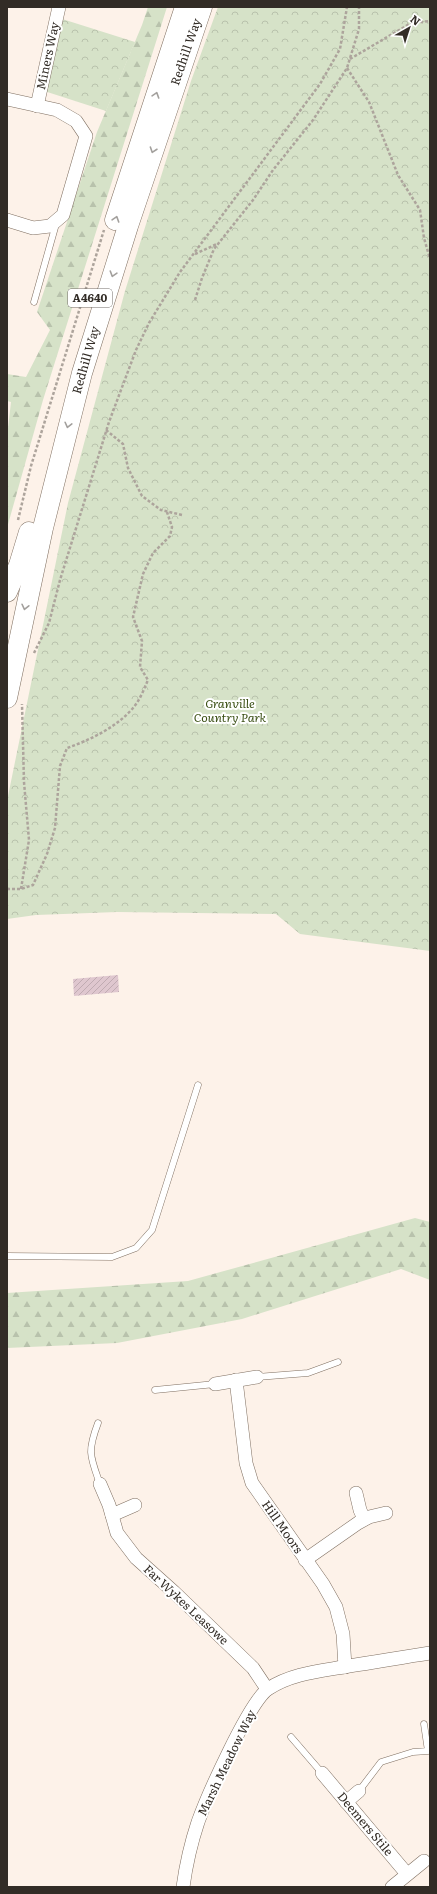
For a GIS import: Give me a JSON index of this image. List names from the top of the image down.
{
  "streets": {
    "main road": ["Redhill Way", "A4640"],
    "street": [
      "Miners Way",
      "Hill Moors",
      "Far Wykes Leasowe",
      "Marsh Meadow Way",
      "Deemers Stile"
    ]
  },
  "crossings": [
    ["Redhill Way", "A4640"],
    ["Hill Moors", "Marsh Meadow Way"],
    ["Far Wykes Leasowe", "Marsh Meadow Way"]
  ],
  "parks": ["Granville Country Park"],
  "north": "top right"
}
